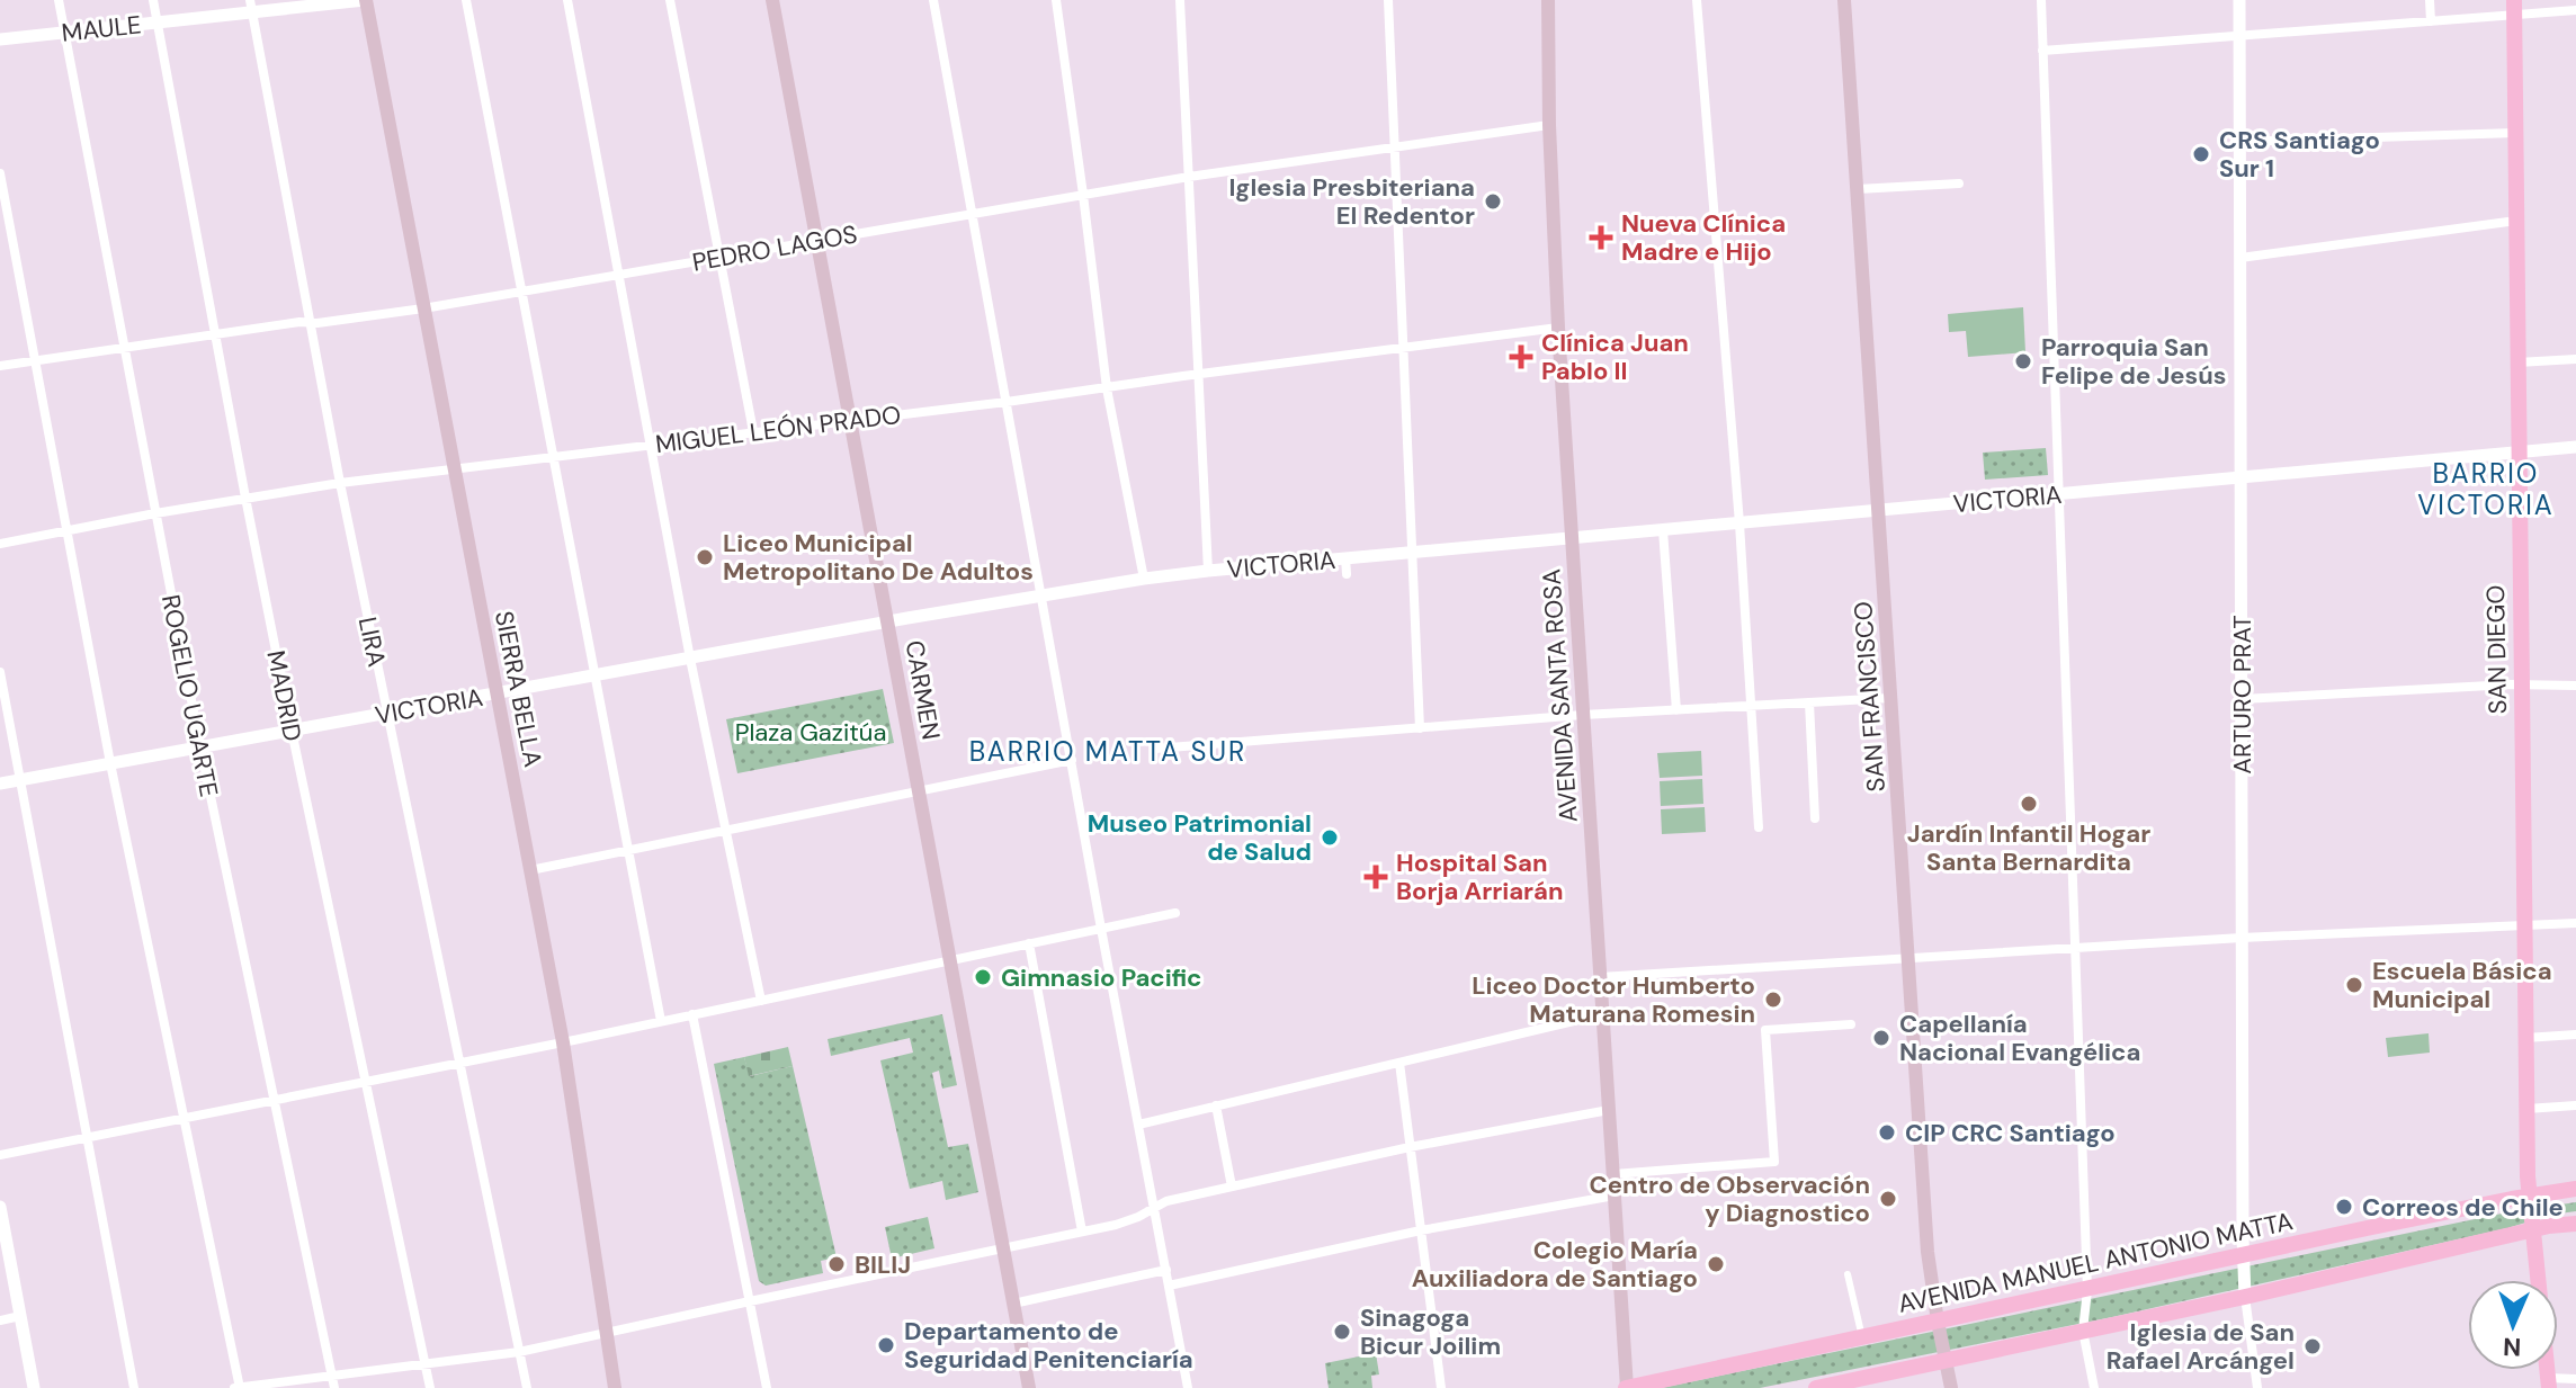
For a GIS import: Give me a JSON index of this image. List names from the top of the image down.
{
  "streets": {
    "main road": [
      "SAN DIEGO",
      "SIERRA BELLA",
      "CARMEN",
      "AVENIDA SANTA ROSA",
      "SAN FRANCISCO",
      "AVENIDA MANUEL ANTONIO MATTA"
    ],
    "street": [
      "MAULE",
      "PEDRO LAGOS",
      "MIGUEL LEÓN PRADO",
      "VICTORIA",
      "LIRA",
      "ARTURO PRAT",
      "ROGELIO UGARTE",
      "MADRID"
    ]
  },
  "crossings": [
    ["MAULE", "LIRA"],
    ["MAULE", "SIERRA BELLA"],
    ["MAULE", "ROGELIO UGARTE"],
    ["MAULE", "MADRID"],
    ["PEDRO LAGOS", "LIRA"],
    ["PEDRO LAGOS", "SIERRA BELLA"],
    ["PEDRO LAGOS", "CARMEN"],
    ["PEDRO LAGOS", "ROGELIO UGARTE"],
    ["PEDRO LAGOS", "MADRID"],
    ["PEDRO LAGOS", "AVENIDA SANTA ROSA"],
    ["MIGUEL LEÓN PRADO", "LIRA"],
    ["MIGUEL LEÓN PRADO", "SIERRA BELLA"],
    ["MIGUEL LEÓN PRADO", "CARMEN"],
    ["MIGUEL LEÓN PRADO", "ROGELIO UGARTE"],
    ["MIGUEL LEÓN PRADO", "MADRID"],
    ["MIGUEL LEÓN PRADO", "AVENIDA SANTA ROSA"],
    ["VICTORIA", "LIRA"],
    ["VICTORIA", "SAN DIEGO"],
    ["VICTORIA", "SIERRA BELLA"],
    ["VICTORIA", "CARMEN"],
    ["VICTORIA", "ARTURO PRAT"],
    ["VICTORIA", "ROGELIO UGARTE"],
    ["VICTORIA", "MADRID"],
    ["VICTORIA", "AVENIDA SANTA ROSA"],
    ["VICTORIA", "SAN FRANCISCO"],
    ["SAN DIEGO", "AVENIDA MANUEL ANTONIO MATTA"],
    ["ARTURO PRAT", "AVENIDA MANUEL ANTONIO MATTA"],
    ["AVENIDA SANTA ROSA", "AVENIDA MANUEL ANTONIO MATTA"],
    ["SAN FRANCISCO", "AVENIDA MANUEL ANTONIO MATTA"]
  ],
  "districts": ["BARRIO VICTORIA", "BARRIO MATTA SUR"],
  "parks": ["Plaza Gazitúa"],
  "places": {
    "other": [
      "CRS Santiago Sur 1",
      "Iglesia Presbiteriana El Redentor",
      "Parroquia San Felipe de Jesús",
      "Liceo Municipal Metropolitano De Adultos",
      "Jardín Infantil Hogar Santa Bernardita",
      "Museo Patrimonial de Salud",
      "Gimnasio Pacific",
      "Escuela Básica Municipal",
      "Liceo Doctor Humberto Maturana Romesin",
      "Capellanía Nacional Evangélica",
      "CIP CRC Santiago",
      "Centro de Observación y Diagnostico",
      "Correos de Chile",
      "BILIJ",
      "Colegio María Auxiliadora de Santiago",
      "Sinagoga Bicur Joilim",
      "Departamento de Seguridad Penitenciaría",
      "Iglesia de San Rafael Arcángel"
    ],
    "health": ["Nueva Clínica Madre e Hijo", "Clínica Juan Pablo II", "Hospital San Borja Arriarán"]
  },
  "north": "bottom"
}
